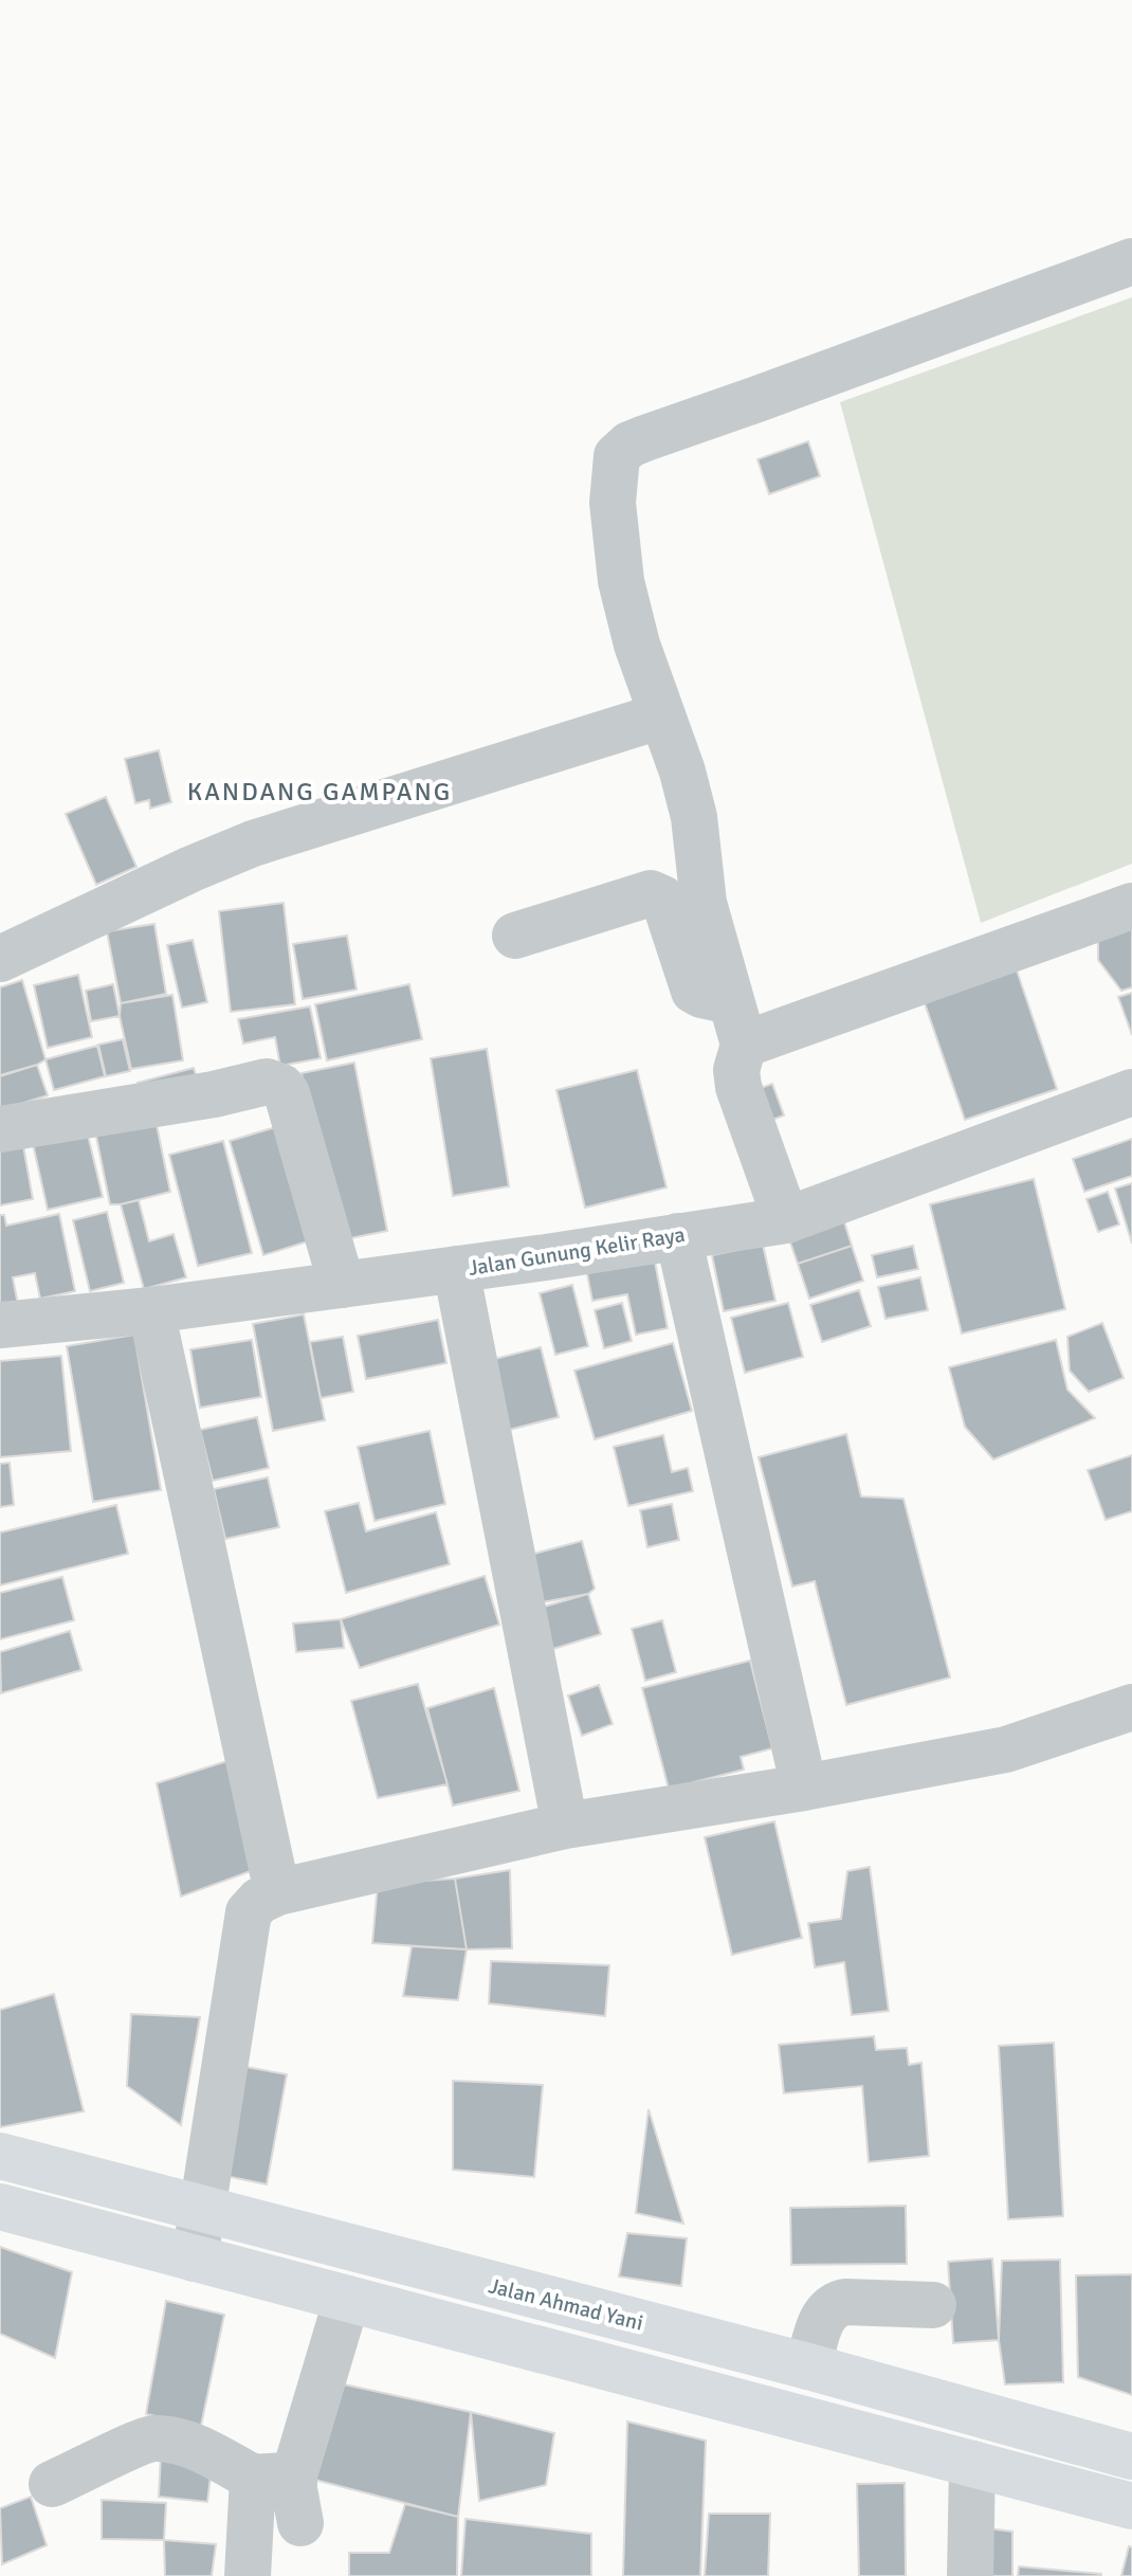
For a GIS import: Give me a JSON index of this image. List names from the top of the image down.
{
  "streets": {
    "main road": ["Jalan Ahmad Yani"],
    "street": ["Jalan Gunung Kelir Raya"]
  },
  "districts": ["KANDANG GAMPANG"]
}
